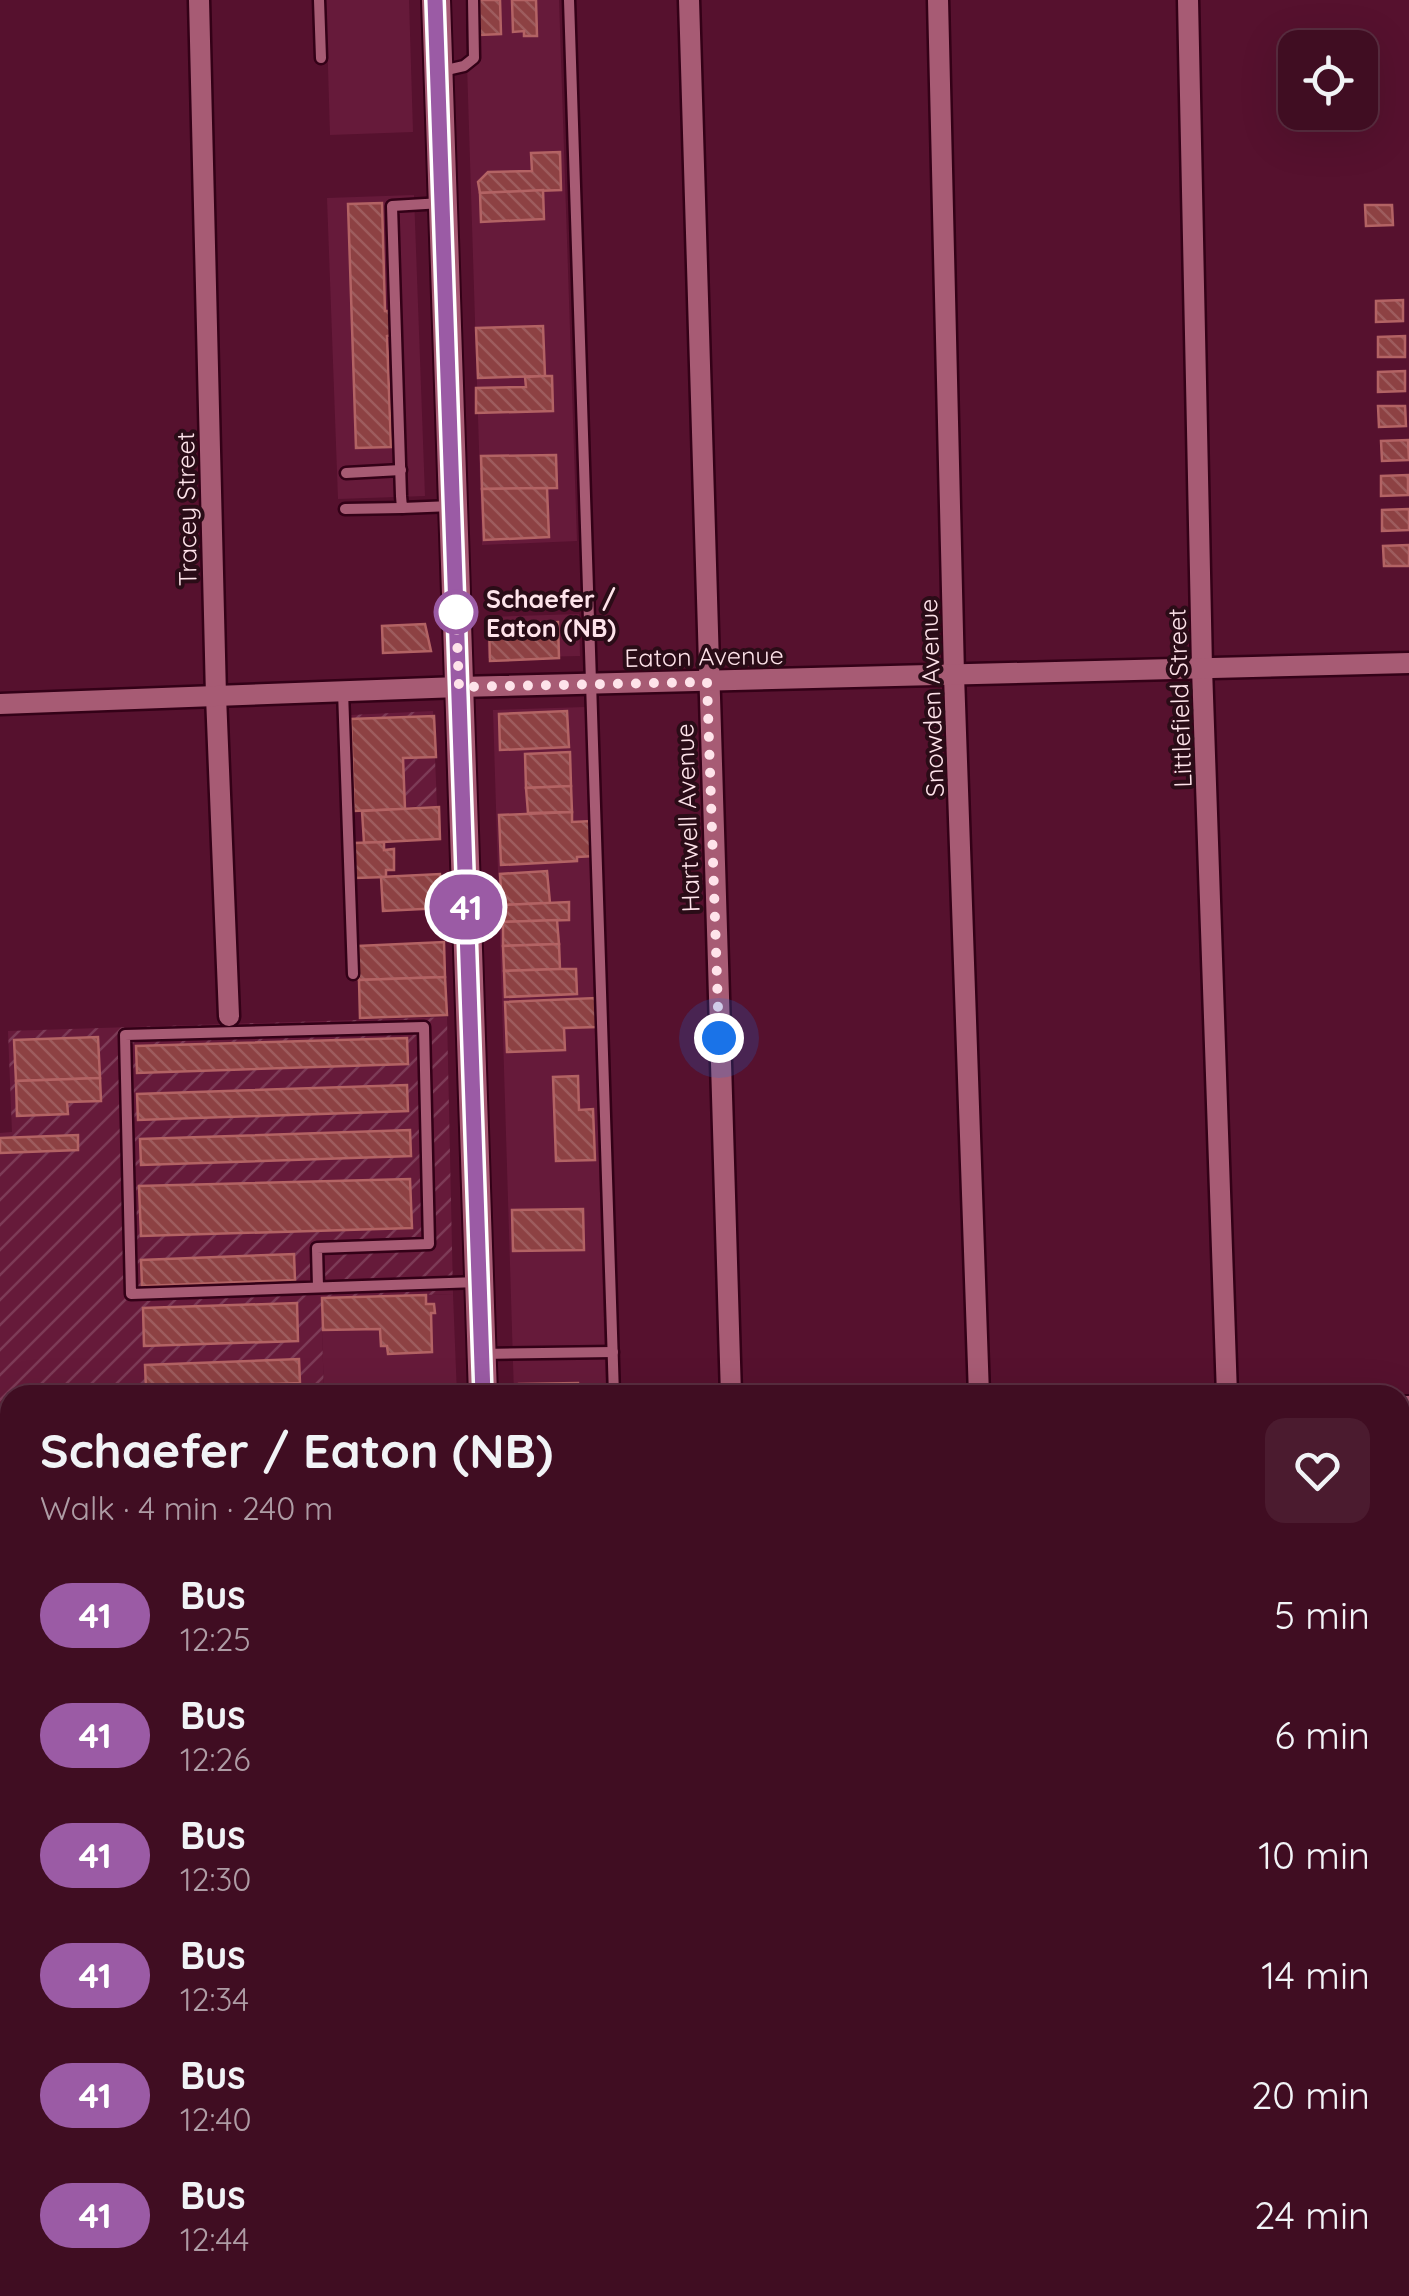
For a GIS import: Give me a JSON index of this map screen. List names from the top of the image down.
{
  "streets": {
    "street": [
      "Tracey Street",
      "Eaton Avenue",
      "Snowden Avenue",
      "Littlefield Street",
      "Hartwell Avenue"
    ]
  },
  "crossings": [
    ["Tracey Street", "Eaton Avenue"],
    ["Eaton Avenue", "Snowden Avenue"],
    ["Eaton Avenue", "Littlefield Street"],
    ["Eaton Avenue", "Hartwell Avenue"]
  ],
  "places": ["Schaefer / Eaton (NB)"],
  "lines": ["bus line 41"],
  "page": {
    "on_map": "41",
    "heading": ["Schaefer / Eaton (NB)", "Walk · 4 min · 240 m"],
    "list": [
      {
        "mark": "41",
        "name": "Bus",
        "note": "12:25",
        "value": "5 min"
      },
      {
        "mark": "41",
        "name": "Bus",
        "note": "12:26",
        "value": "6 min"
      },
      {
        "mark": "41",
        "name": "Bus",
        "note": "12:30",
        "value": "10 min"
      },
      {
        "mark": "41",
        "name": "Bus",
        "note": "12:34",
        "value": "14 min"
      },
      {
        "mark": "41",
        "name": "Bus",
        "note": "12:40",
        "value": "20 min"
      },
      {
        "mark": "41",
        "name": "Bus",
        "note": "12:44",
        "value": "24 min"
      }
    ]
  }
}
